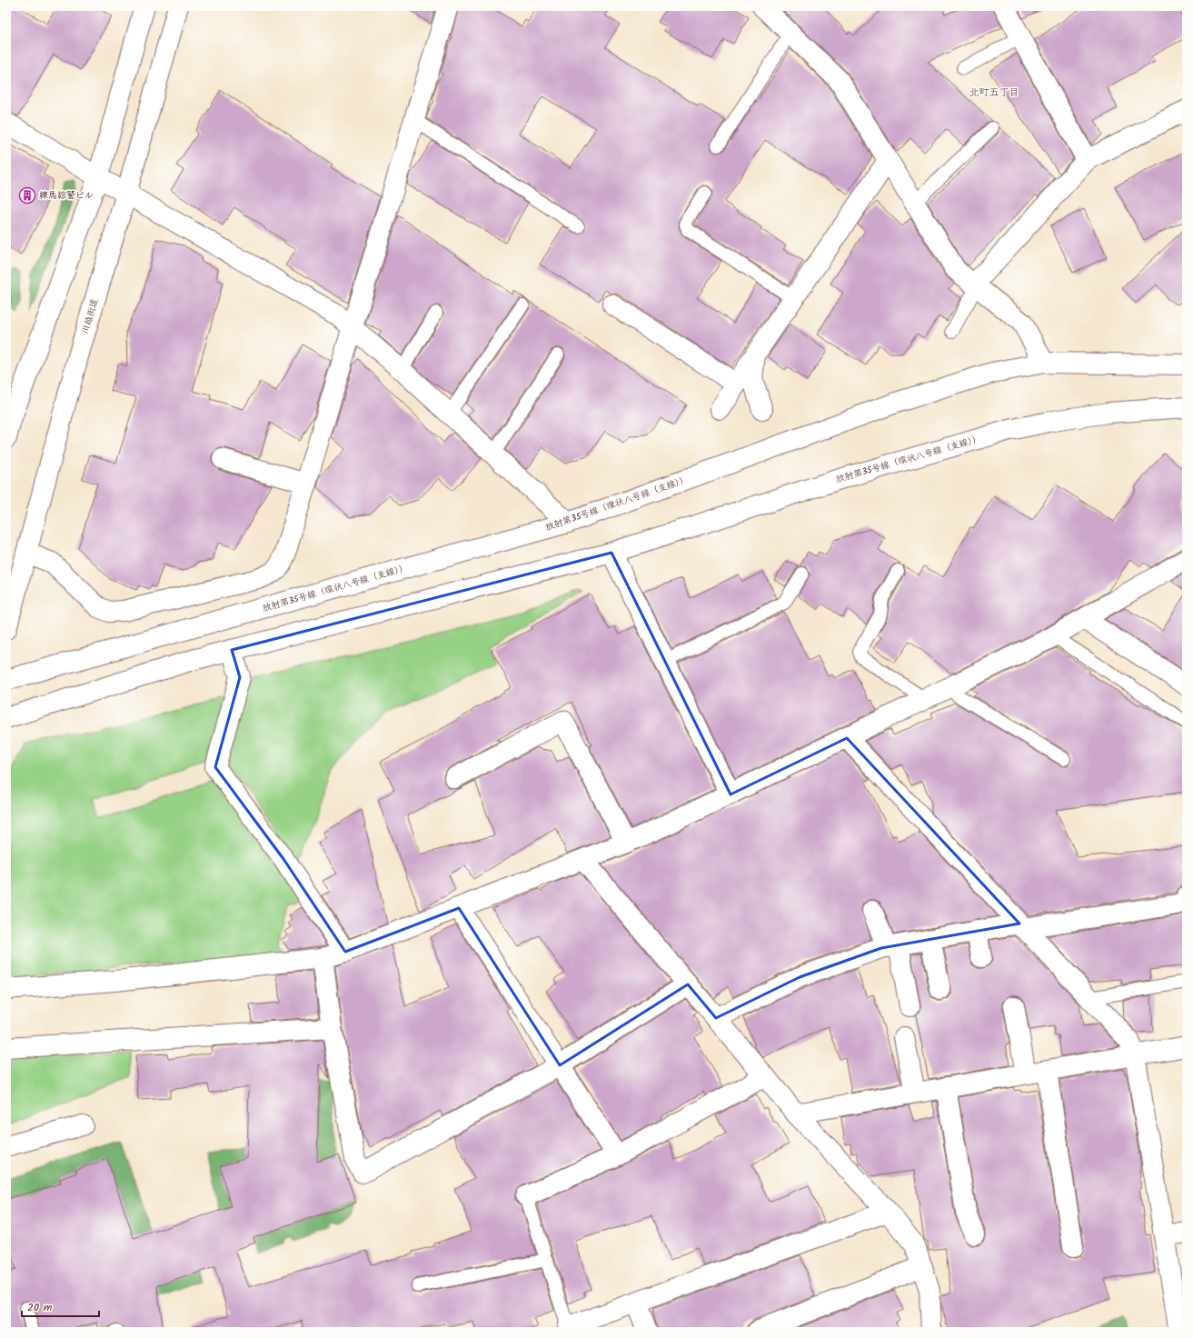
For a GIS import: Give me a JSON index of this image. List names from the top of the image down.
{
  "streets": {
    "main road": ["川越街道", "放射第35号線（環状八号線（支線））"]
  },
  "districts": ["北町五丁目"],
  "places": {
    "building": ["練馬綜警ビル"]
  },
  "scale_bar": "20 m"
}
